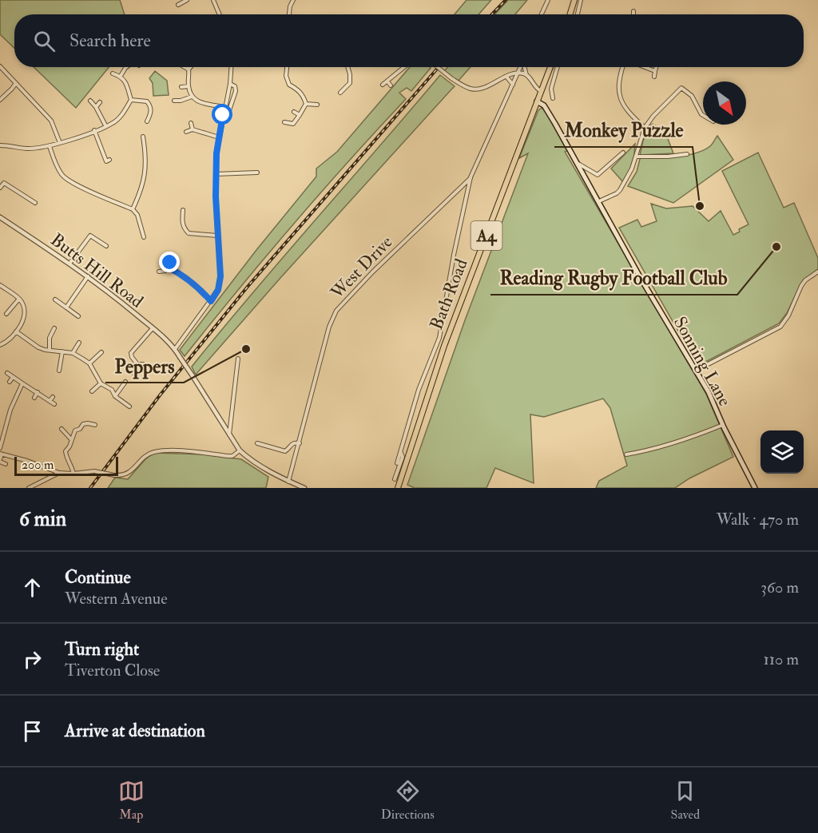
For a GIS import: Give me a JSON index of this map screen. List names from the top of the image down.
{
  "streets": {
    "main road": ["A4", "Bath Road", "Sonning Lane"],
    "street": ["West Drive", "Butts Hill Road"]
  },
  "crossings": [
    ["West Drive", "Butts Hill Road"],
    ["Bath Road", "Sonning Lane"]
  ],
  "places": ["Monkey Puzzle", "Reading Rugby Football Club", "Peppers"],
  "scale_bar": "200 m",
  "north": "bottom right",
  "page": {
    "search": "Search here",
    "scale": "200 m",
    "heading": ["6 min", "Walk · 470 m"],
    "list": [
      ["Continue", "Western Avenue", "360 m"],
      ["Turn right", "Tiverton Close", "110 m"],
      "Arrive at destination"
    ],
    "nav": ["Map", "Directions", "Saved"]
  }
}
